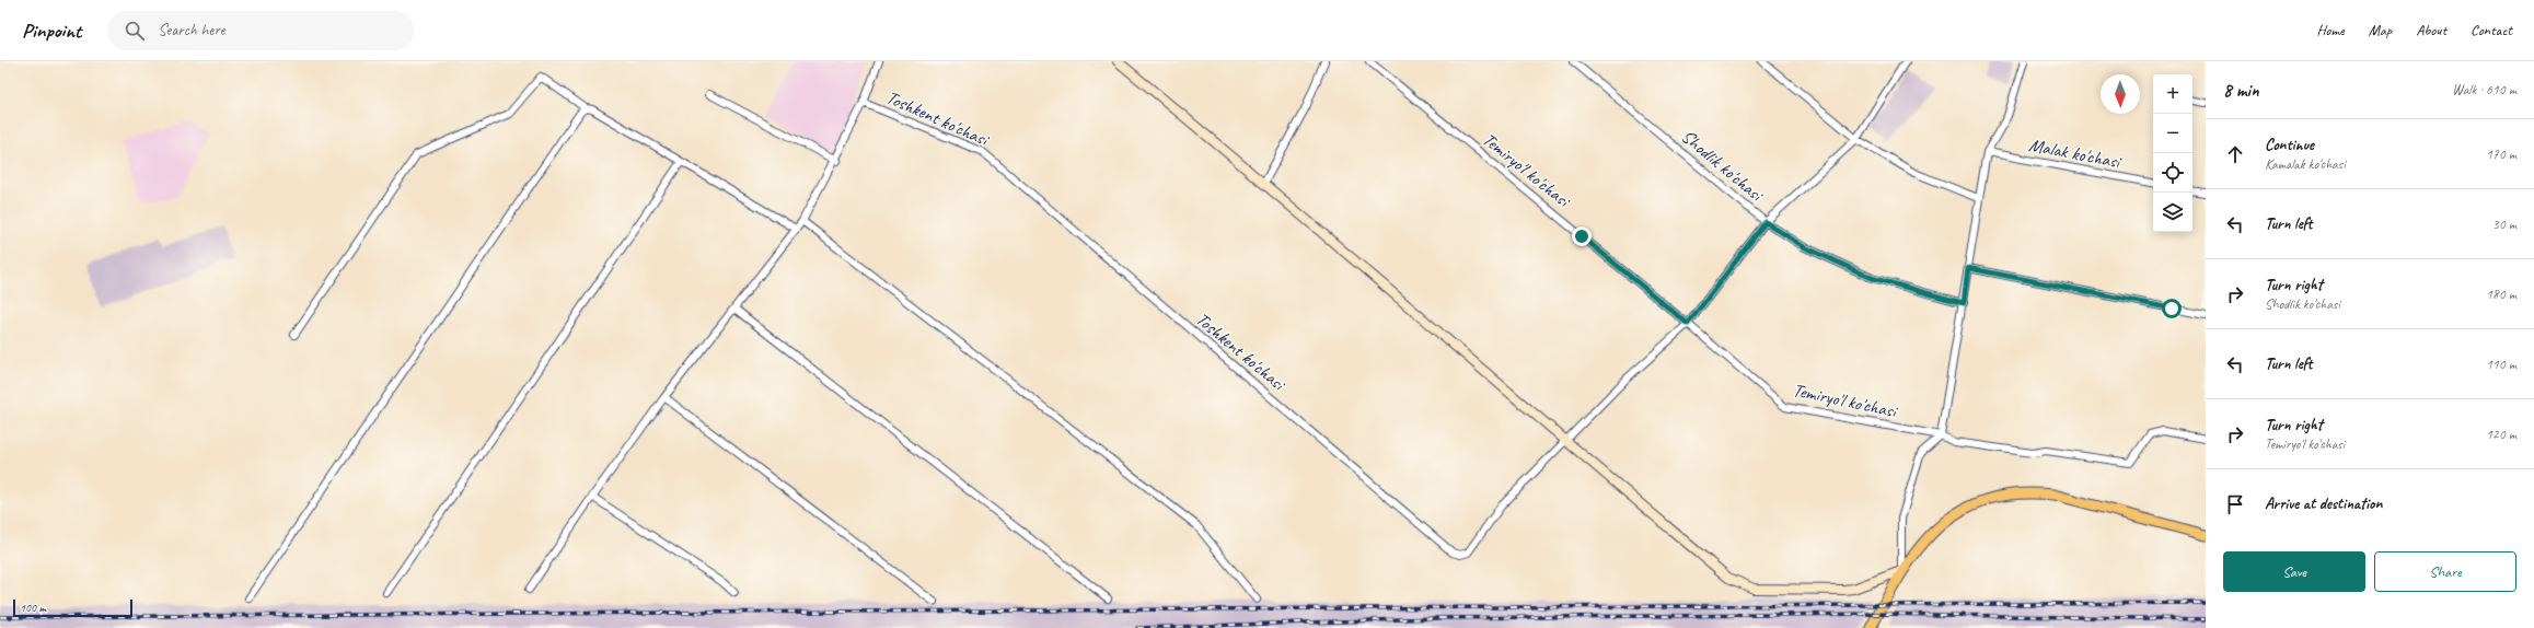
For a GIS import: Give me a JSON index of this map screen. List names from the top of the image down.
{
  "streets": {
    "street": [
      "Toshkent ko'chasi",
      "Malak ko'chasi",
      "Shodlik ko'chasi",
      "Temiryo'l ko'chasi"
    ]
  },
  "scale_bar": "100 m",
  "north": "bottom",
  "page": {
    "header": "Pinpoint",
    "search": "Search here",
    "nav": [
      "Home",
      "Map",
      "About",
      "Contact"
    ],
    "heading": ["8 min", "Walk · 610 m"],
    "map_buttons": ["+", "−"],
    "list": [
      ["Continue", "Kamalak ko'chasi", "170 m"],
      ["Turn left", "30 m"],
      ["Turn right", "Shodlik ko'chasi", "180 m"],
      ["Turn left", "110 m"],
      ["Turn right", "Temiryo'l ko'chasi", "120 m"],
      "Arrive at destination"
    ],
    "buttons": ["Save", "Share"],
    "scale": "100 m"
  }
}
